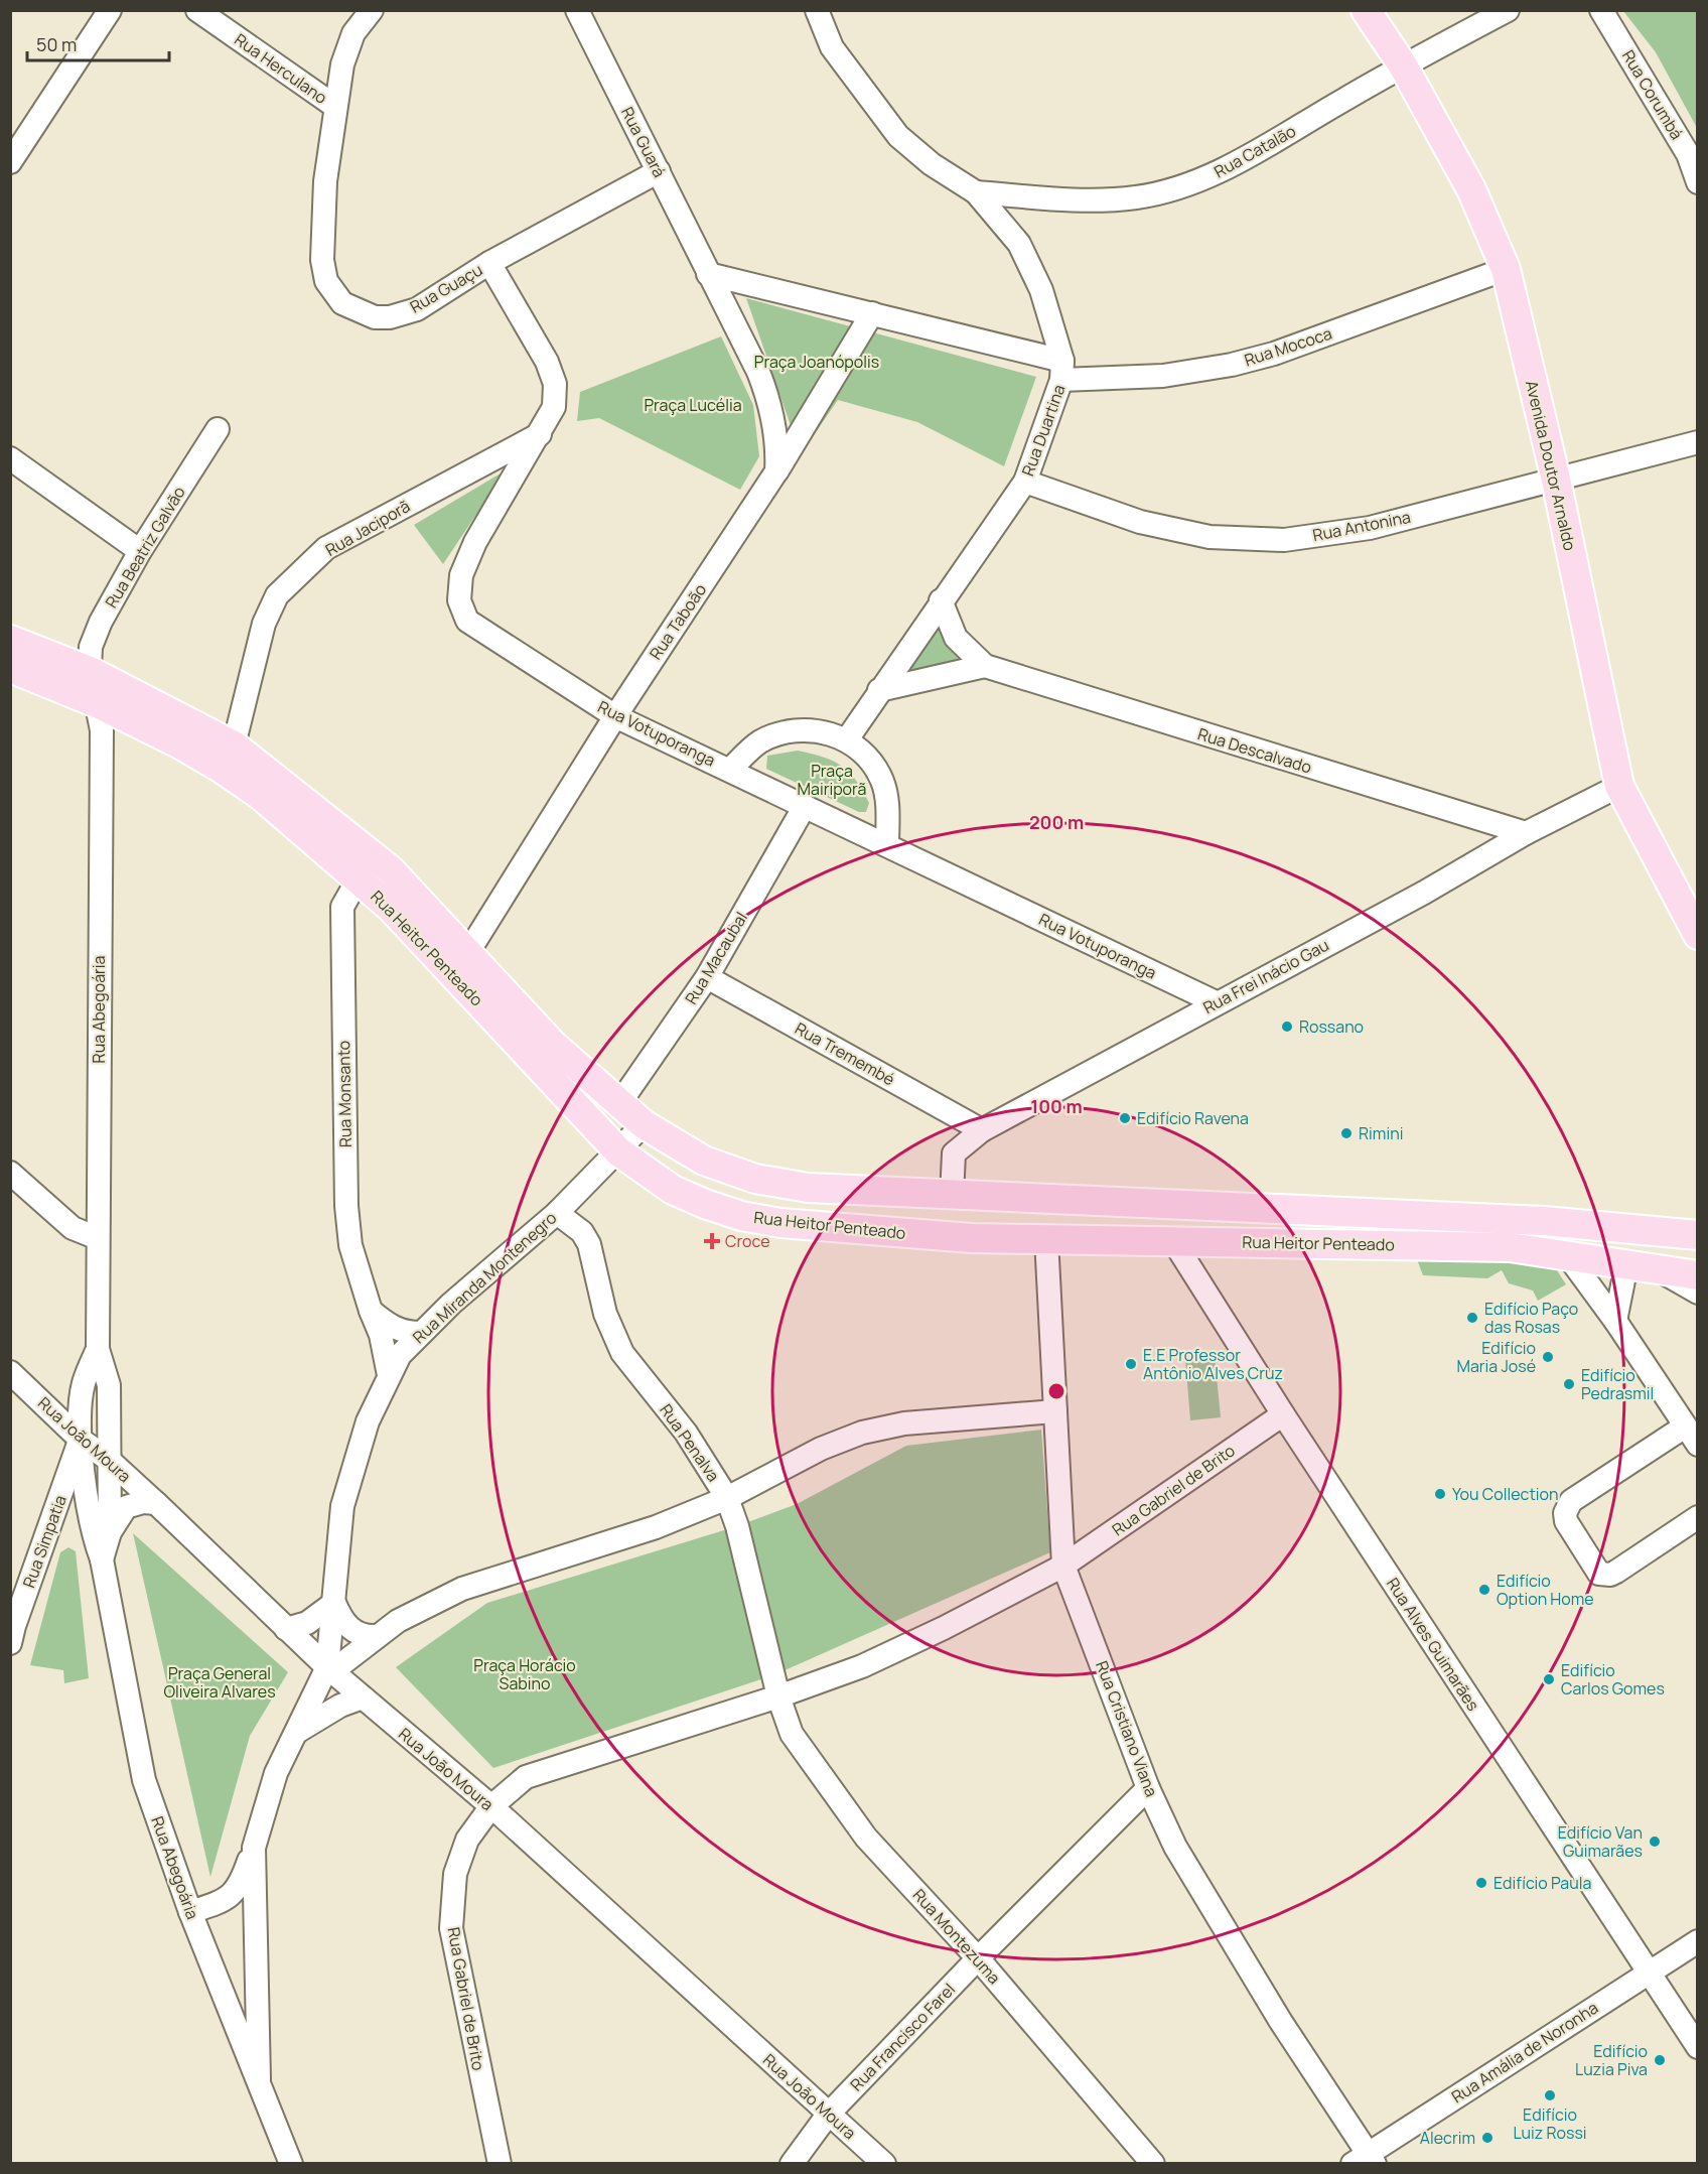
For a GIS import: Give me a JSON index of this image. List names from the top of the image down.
{
  "streets": {
    "main road": ["Avenida Doutor Arnaldo", "Rua Heitor Penteado"],
    "street": [
      "Rua Herculano",
      "Rua Corumbá",
      "Rua Guará",
      "Rua Catalão",
      "Rua Guaçu",
      "Rua Mococa",
      "Rua Duartina",
      "Rua Antonina",
      "Rua Jaciporã",
      "Rua Beatriz Galvão",
      "Rua Taboão",
      "Rua Votuporanga",
      "Rua Descalvado",
      "Rua Macaubal",
      "Rua Frei Inácio Gau",
      "Rua Abegoária",
      "Rua Tremembé",
      "Rua Monsanto",
      "Rua Miranda Montenegro",
      "Rua João Moura",
      "Rua Penalva",
      "Rua Gabriel de Brito",
      "Rua Simpatia",
      "Rua Alves Guimarães",
      "Rua Cristiano Viana",
      "Rua Montezuma",
      "Rua Francisco Farel",
      "Rua Amália de Noronha"
    ]
  },
  "crossings": [
    ["Rua Herculano", "Rua Guaçu"],
    ["Rua Guará", "Rua Guaçu"],
    ["Rua Catalão", "Rua Duartina"],
    ["Rua Catalão", "Avenida Doutor Arnaldo"],
    ["Rua Guaçu", "Rua Votuporanga"],
    ["Rua Mococa", "Rua Duartina"],
    ["Rua Mococa", "Avenida Doutor Arnaldo"],
    ["Rua Duartina", "Rua Antonina"],
    ["Rua Duartina", "Rua Descalvado"],
    ["Avenida Doutor Arnaldo", "Rua Antonina"],
    ["Avenida Doutor Arnaldo", "Rua Frei Inácio Gau"],
    ["Rua Jaciporã", "Rua Votuporanga"],
    ["Rua Jaciporã", "Rua Heitor Penteado"],
    ["Rua Beatriz Galvão", "Rua Heitor Penteado"],
    ["Rua Beatriz Galvão", "Rua Abegoária"],
    ["Rua Taboão", "Rua Votuporanga"],
    ["Rua Taboão", "Rua Heitor Penteado"],
    ["Rua Votuporanga", "Rua Macaubal"],
    ["Rua Votuporanga", "Rua Frei Inácio Gau"],
    ["Rua Descalvado", "Rua Frei Inácio Gau"],
    ["Rua Heitor Penteado", "Rua Macaubal"],
    ["Rua Heitor Penteado", "Rua Frei Inácio Gau"],
    ["Rua Heitor Penteado", "Rua Abegoária"],
    ["Rua Heitor Penteado", "Rua Monsanto"],
    ["Rua Heitor Penteado", "Rua Miranda Montenegro"],
    ["Rua Heitor Penteado", "Rua Alves Guimarães"],
    ["Rua Heitor Penteado", "Rua Cristiano Viana"],
    ["Rua Macaubal", "Rua Tremembé"],
    ["Rua Frei Inácio Gau", "Rua Tremembé"],
    ["Rua Abegoária", "Rua João Moura"],
    ["Rua Abegoária", "Rua Simpatia"],
    ["Rua Monsanto", "Rua Miranda Montenegro"],
    ["Rua Miranda Montenegro", "Rua João Moura"],
    ["Rua Miranda Montenegro", "Rua Penalva"],
    ["Rua João Moura", "Rua Gabriel de Brito"],
    ["Rua João Moura", "Rua Simpatia"],
    ["Rua João Moura", "Rua Francisco Farel"],
    ["Rua Penalva", "Rua Montezuma"],
    ["Rua Gabriel de Brito", "Rua Alves Guimarães"],
    ["Rua Gabriel de Brito", "Rua Cristiano Viana"],
    ["Rua Alves Guimarães", "Rua Amália de Noronha"],
    ["Rua Cristiano Viana", "Rua Francisco Farel"],
    ["Rua Cristiano Viana", "Rua Amália de Noronha"],
    ["Rua Montezuma", "Rua Francisco Farel"]
  ],
  "parks": [
    "Praça Joanópolis",
    "Praça Lucélia",
    "Praça Mairiporã",
    "Praça Horácio Sabino",
    "Praça General Oliveira Alvares"
  ],
  "places": {
    "other": [
      "Rossano",
      "Edifício Ravena",
      "Rimini",
      "Edifício Paço das Rosas",
      "Edifício Maria José",
      "E.E Professor Antônio Alves Cruz",
      "Edifício Pedrasmil",
      "You Collection",
      "Edifício Option Home",
      "Edifício Carlos Gomes",
      "Edifício Van Guimarães",
      "Edifício Paula",
      "Edifício Luzia Piva",
      "Edifício Luiz Rossi",
      "Alecrim"
    ],
    "health": ["Croce"]
  },
  "scale_bar": "50 m",
  "rings": ["200 m", "100 m"]
}
